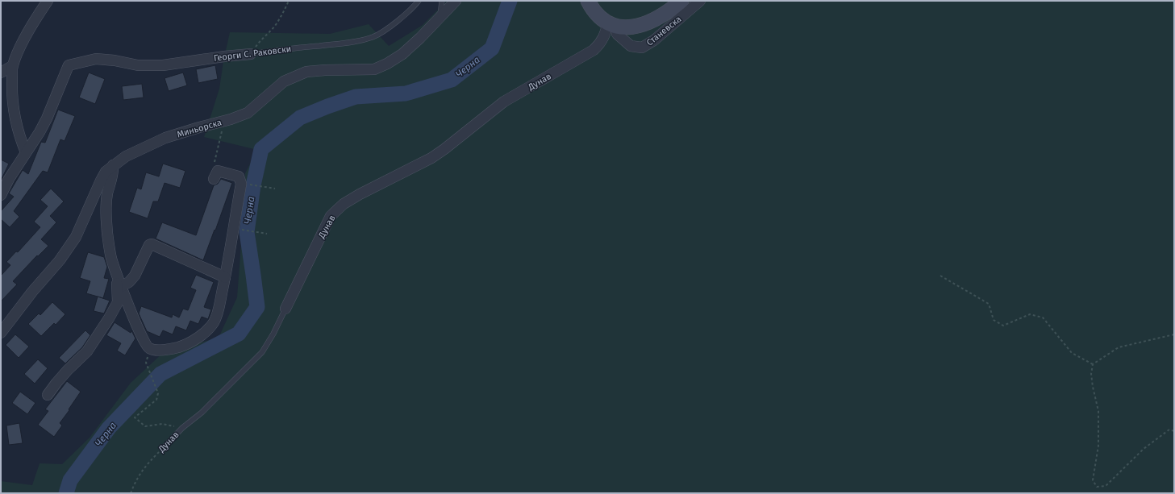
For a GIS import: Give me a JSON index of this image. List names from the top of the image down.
{
  "streets": {
    "street": [
      "Станевска",
      "Георги С. Раковски",
      "Дунав",
      "Миньорска"
    ]
  },
  "crossings": [
    ["Станевска", "Дунав"]
  ],
  "water": ["Черна"]
}
